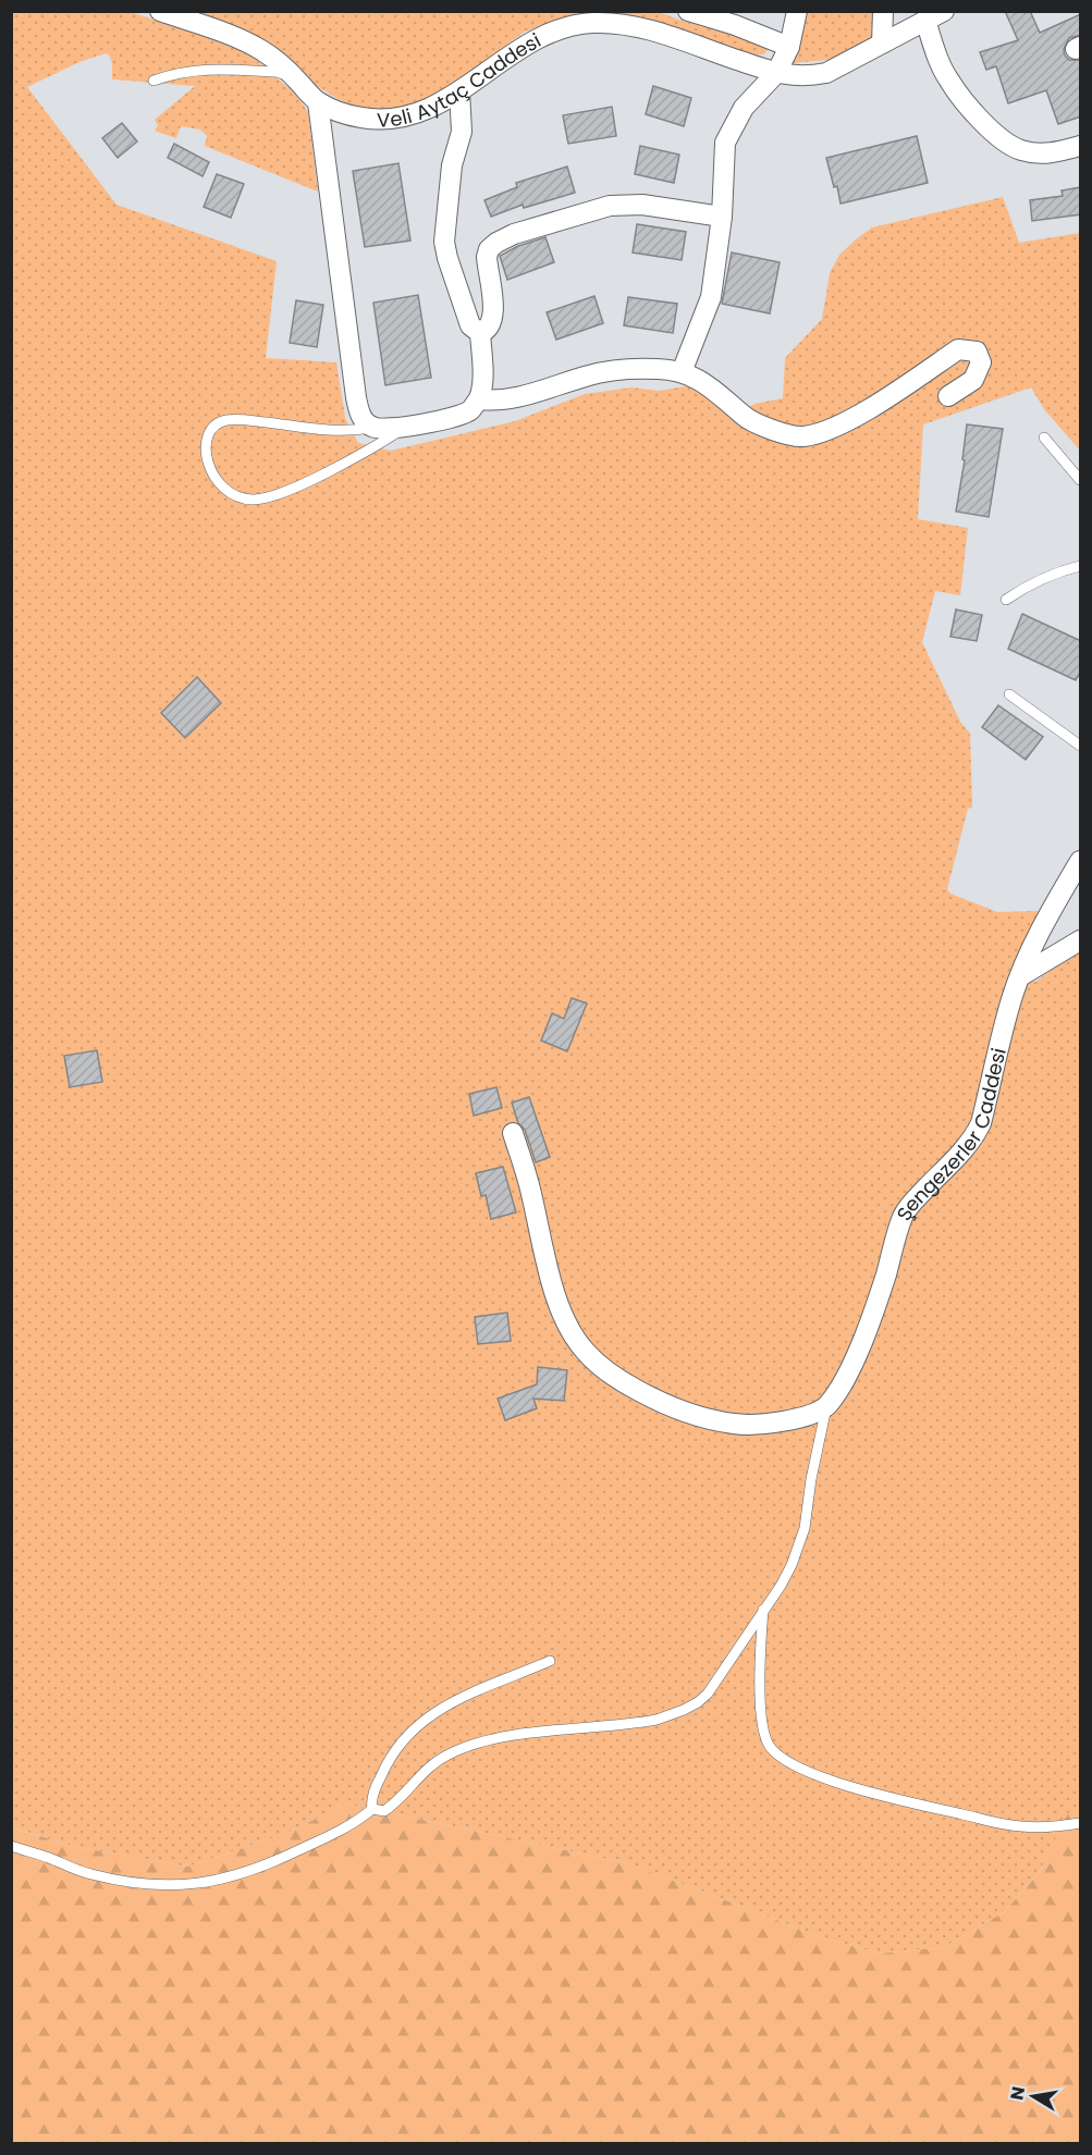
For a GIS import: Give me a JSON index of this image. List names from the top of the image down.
{
  "streets": {
    "street": ["Veli Aytaç Caddesi", "Şengezerler Caddesi"]
  },
  "north": "left"
}
